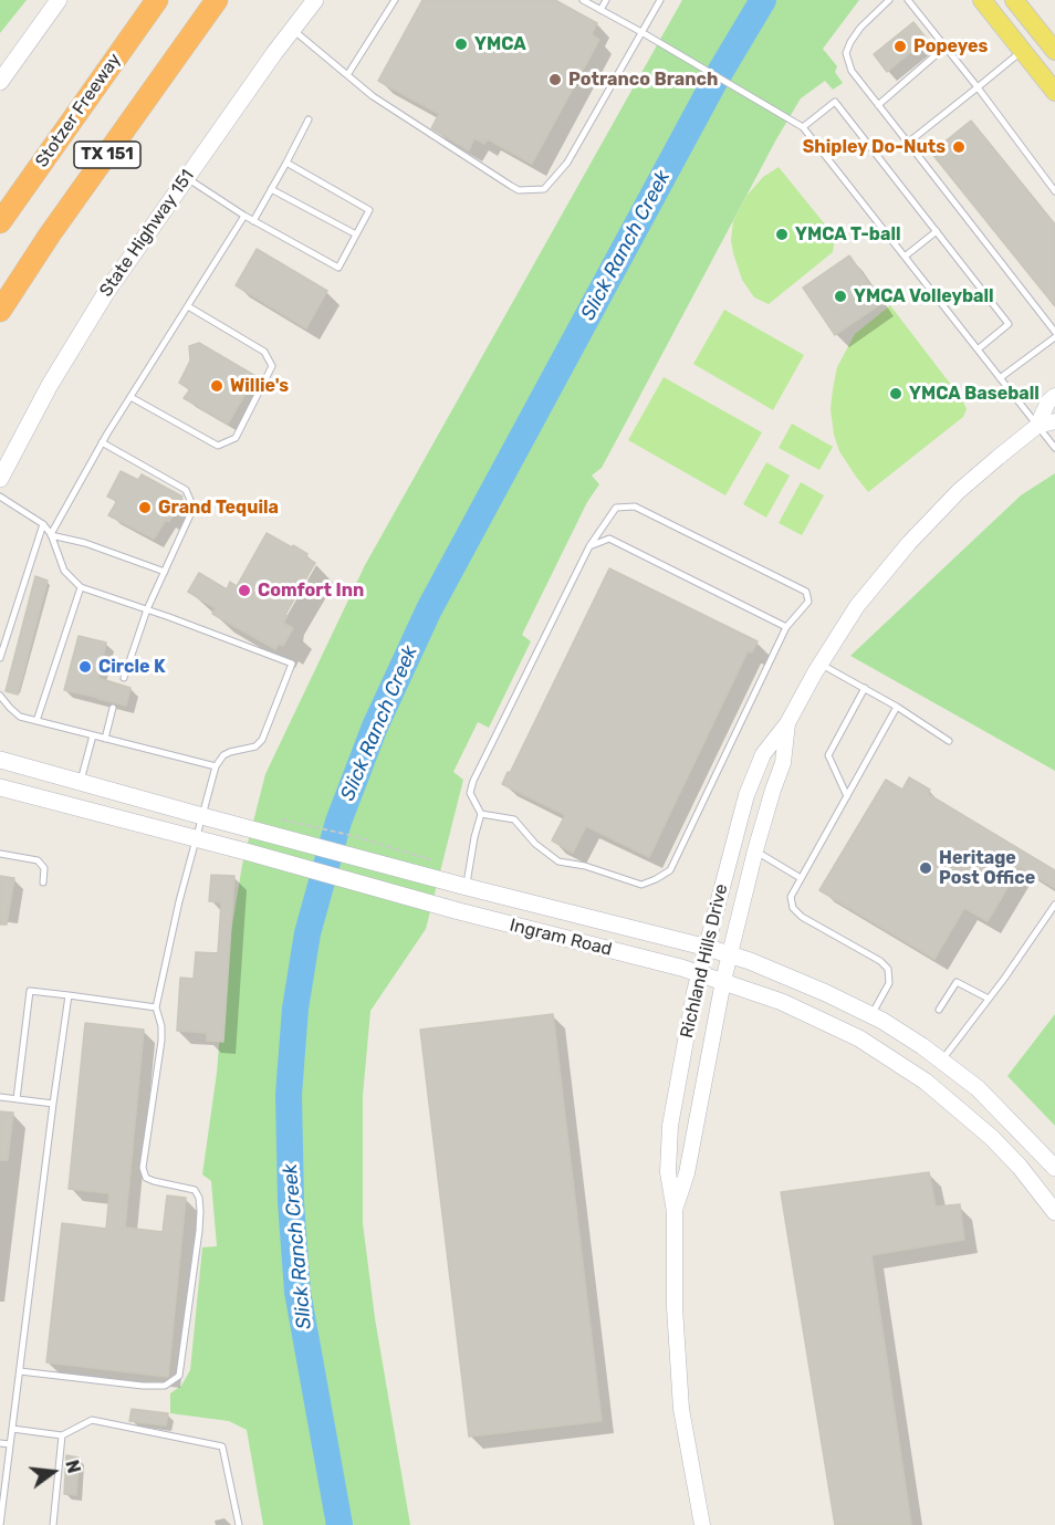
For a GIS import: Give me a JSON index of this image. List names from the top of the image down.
{
  "streets": {
    "highway": ["Stotzer Freeway", "TX 151"],
    "main road": ["State Highway 151", "Ingram Road"],
    "street": ["Richland Hills Drive"]
  },
  "crossings": [
    ["Ingram Road", "Richland Hills Drive"]
  ],
  "water": ["Slick Ranch Creek"],
  "places": [
    "YMCA",
    "Popeyes",
    "Potranco Branch",
    "Shipley Do-Nuts",
    "YMCA T-ball",
    "YMCA Volleyball",
    "Willie's",
    "YMCA Baseball",
    "Grand Tequila",
    "Comfort Inn",
    "Circle K",
    "Heritage Post Office"
  ],
  "north": "right"
}
